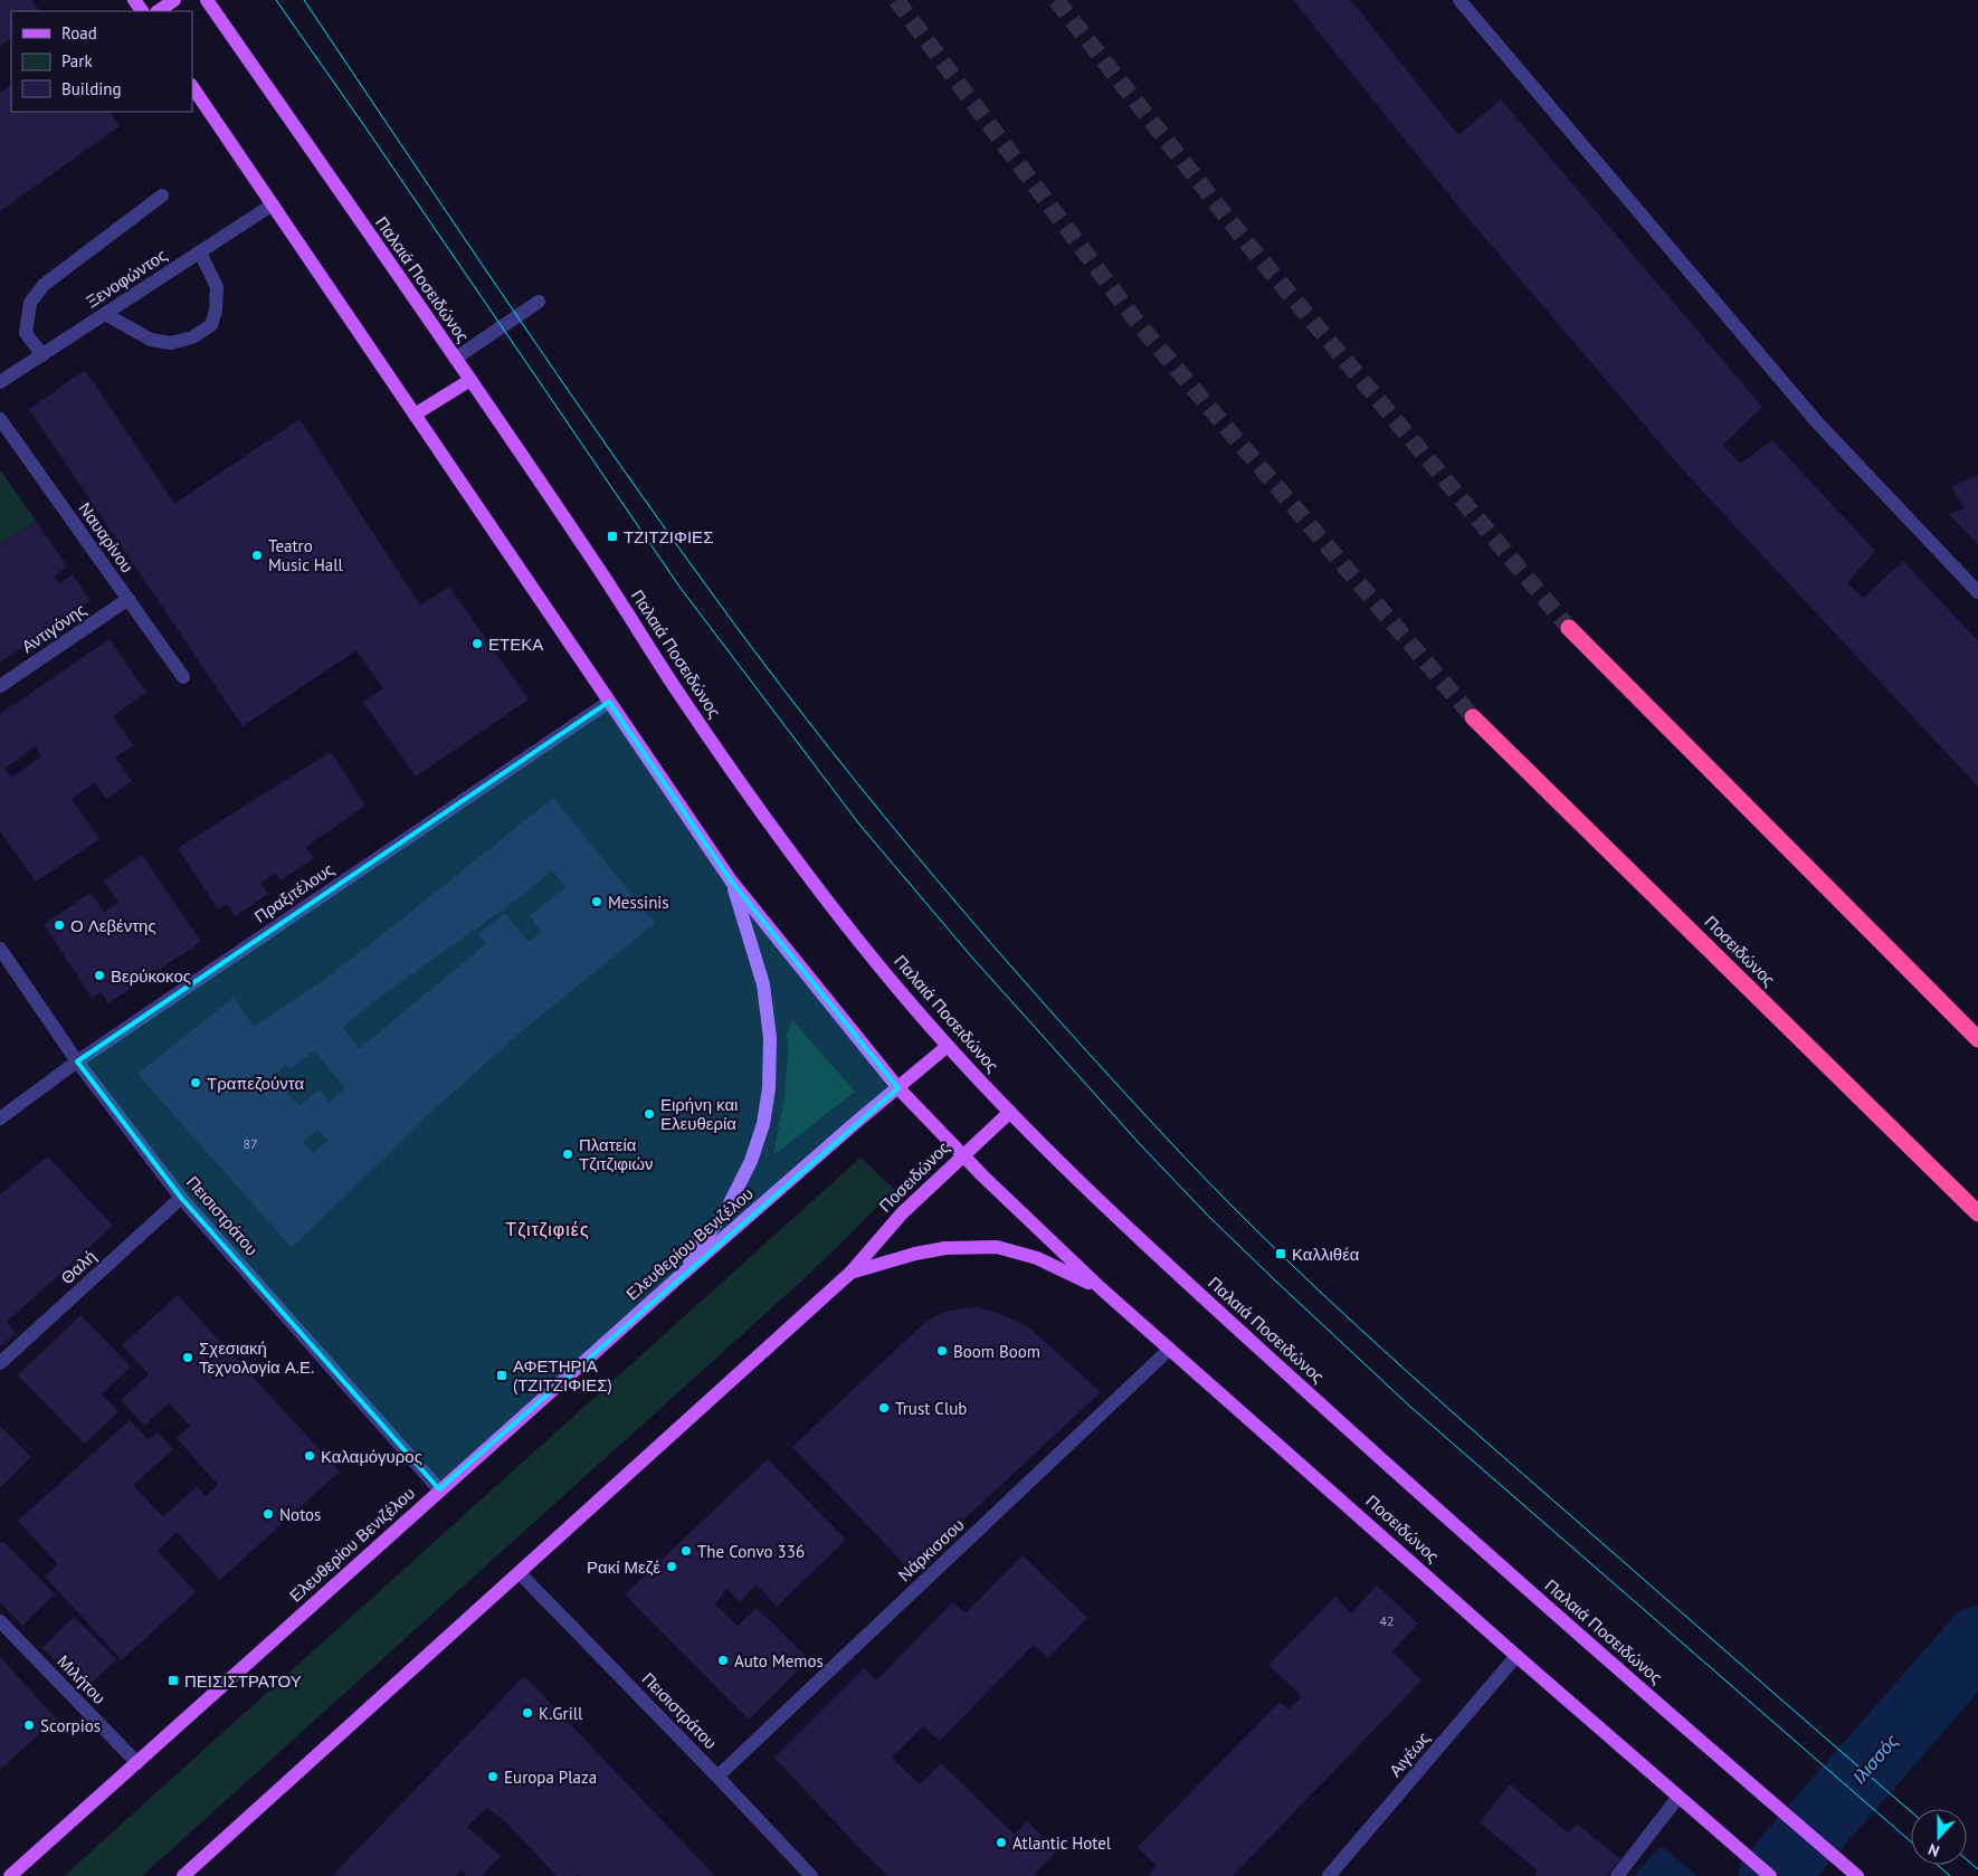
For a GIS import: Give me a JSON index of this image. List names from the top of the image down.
{
  "streets": {
    "highway": ["Ποσειδώνος"],
    "main road": ["Παλαιά Ποσειδώνος", "Ελευθερίου Βενιζέλου"],
    "street": [
      "Ξενοφώντος",
      "Ναυαρίνου",
      "Αντιγόνης",
      "Πραξιτέλους",
      "Πεισιστράτου",
      "Θαλή",
      "Νάρκισσου",
      "Μιλήτου",
      "Αιγέως"
    ]
  },
  "crossings": [
    ["Παλαιά Ποσειδώνος", "Ποσειδώνος"],
    ["Παλαιά Ποσειδώνος", "Ελευθερίου Βενιζέλου"],
    ["Ναυαρίνου", "Αντιγόνης"],
    ["Πραξιτέλους", "Πεισιστράτου"],
    ["Ποσειδώνος", "Νάρκισσου"],
    ["Ποσειδώνος", "Αιγέως"],
    ["Πεισιστράτου", "Ελευθερίου Βενιζέλου"],
    ["Πεισιστράτου", "Θαλή"],
    ["Πεισιστράτου", "Νάρκισσου"],
    ["Ελευθερίου Βενιζέλου", "Μιλήτου"]
  ],
  "districts": ["Τζιτζιφιές"],
  "water": ["Ιλισσός"],
  "places": {
    "transit": [
      "ΤΖΙΤΖΙΦΙΕΣ",
      "Καλλιθέα",
      "ΑΦΕΤΗΡΙΑ (ΤΖΙΤΖΙΦΙΕΣ)",
      "ΠΕΙΣΙΣΤΡΑΤΟΥ"
    ],
    "other": [
      "Teatro Music Hall",
      "ΕΤΕΚΑ",
      "Messinis",
      "Ο Λεβέντης",
      "Βερύκοκος",
      "Τραπεζούντα",
      "Ειρήνη και Ελευθερία",
      "Πλατεία Τζιτζιφιών",
      "Boom Boom",
      "Σχεσιακή Τεχνολογία Α.Ε.",
      "Trust Club",
      "Καλαμόγυρος",
      "Notos",
      "The Convo 336",
      "Ρακί Μεζέ",
      "Auto Memos",
      "K.Grill",
      "Scorpios",
      "Europa Plaza",
      "Atlantic Hotel"
    ]
  },
  "house_numbers": ["87", "42"],
  "legend": ["Road", "Park", "Building"],
  "north": "bottom"
}
